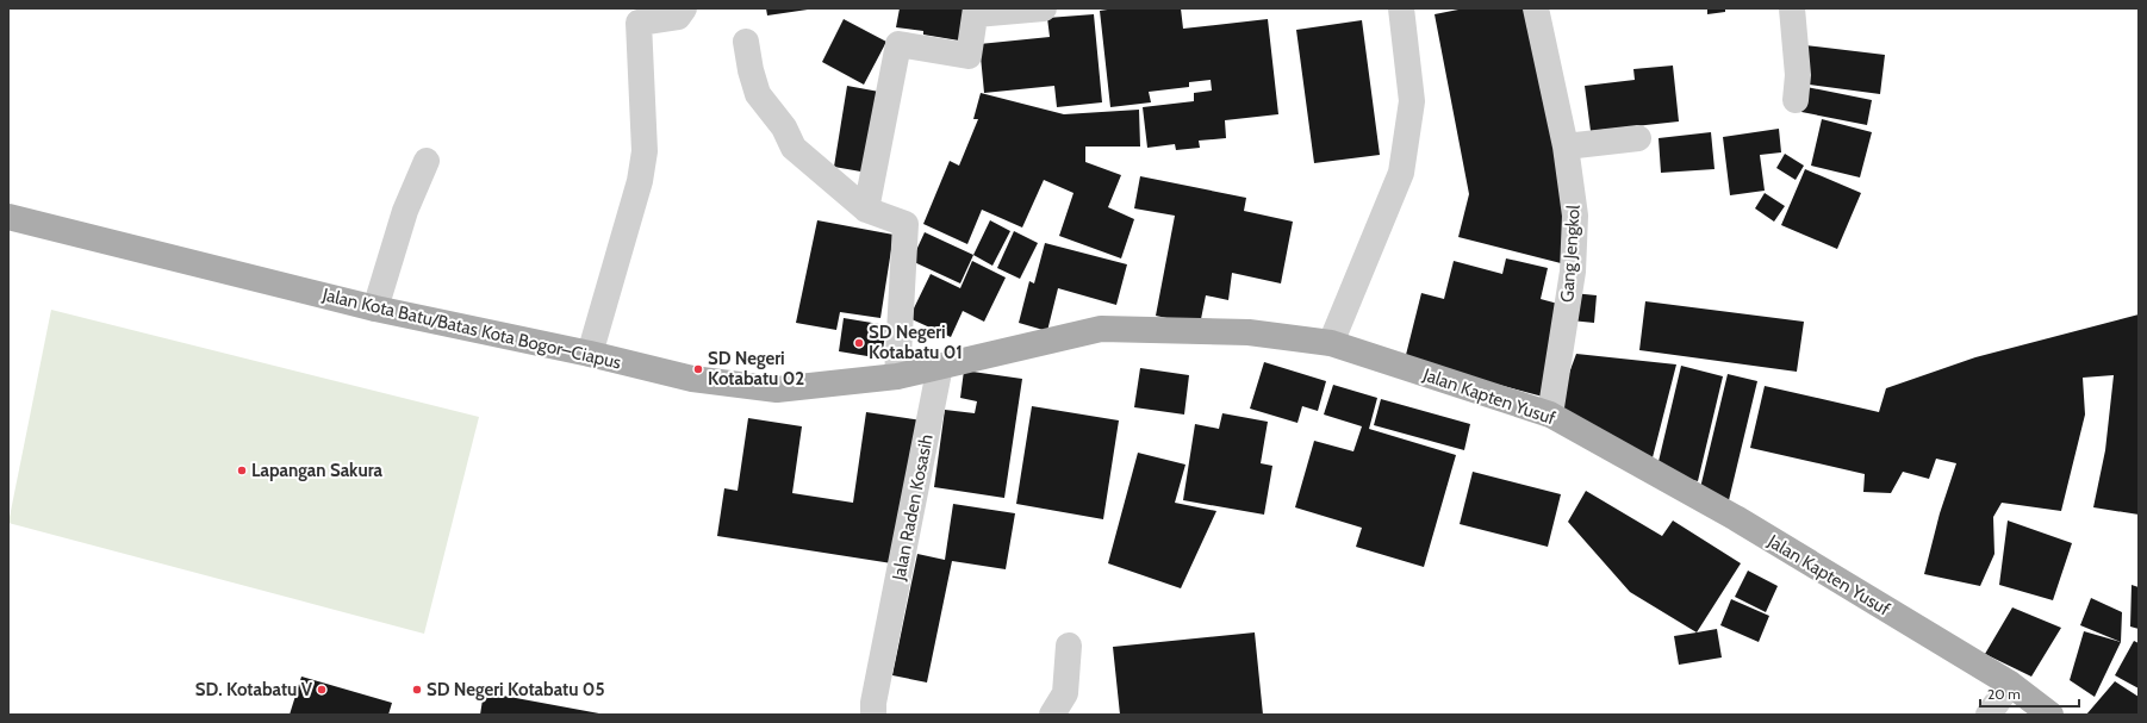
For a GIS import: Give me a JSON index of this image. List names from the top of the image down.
{
  "streets": {
    "main road": ["Jalan Kota Batu/Batas Kota Bogor–Ciapus", "Jalan Kapten Yusuf"],
    "street": ["Gang Jengkol", "Jalan Raden Kosasih"]
  },
  "crossings": [
    ["Gang Jengkol", "Jalan Kapten Yusuf"],
    ["Jalan Kota Batu/Batas Kota Bogor–Ciapus", "Jalan Kapten Yusuf"],
    ["Jalan Kota Batu/Batas Kota Bogor–Ciapus", "Jalan Raden Kosasih"],
    ["Jalan Kapten Yusuf", "Jalan Raden Kosasih"]
  ],
  "places": [
    "SD Negeri Kotabatu 01",
    "SD Negeri Kotabatu 02",
    "Lapangan Sakura",
    "SD. Kotabatu V",
    "SD Negeri Kotabatu 05"
  ],
  "scale_bar": "20 m"
}
